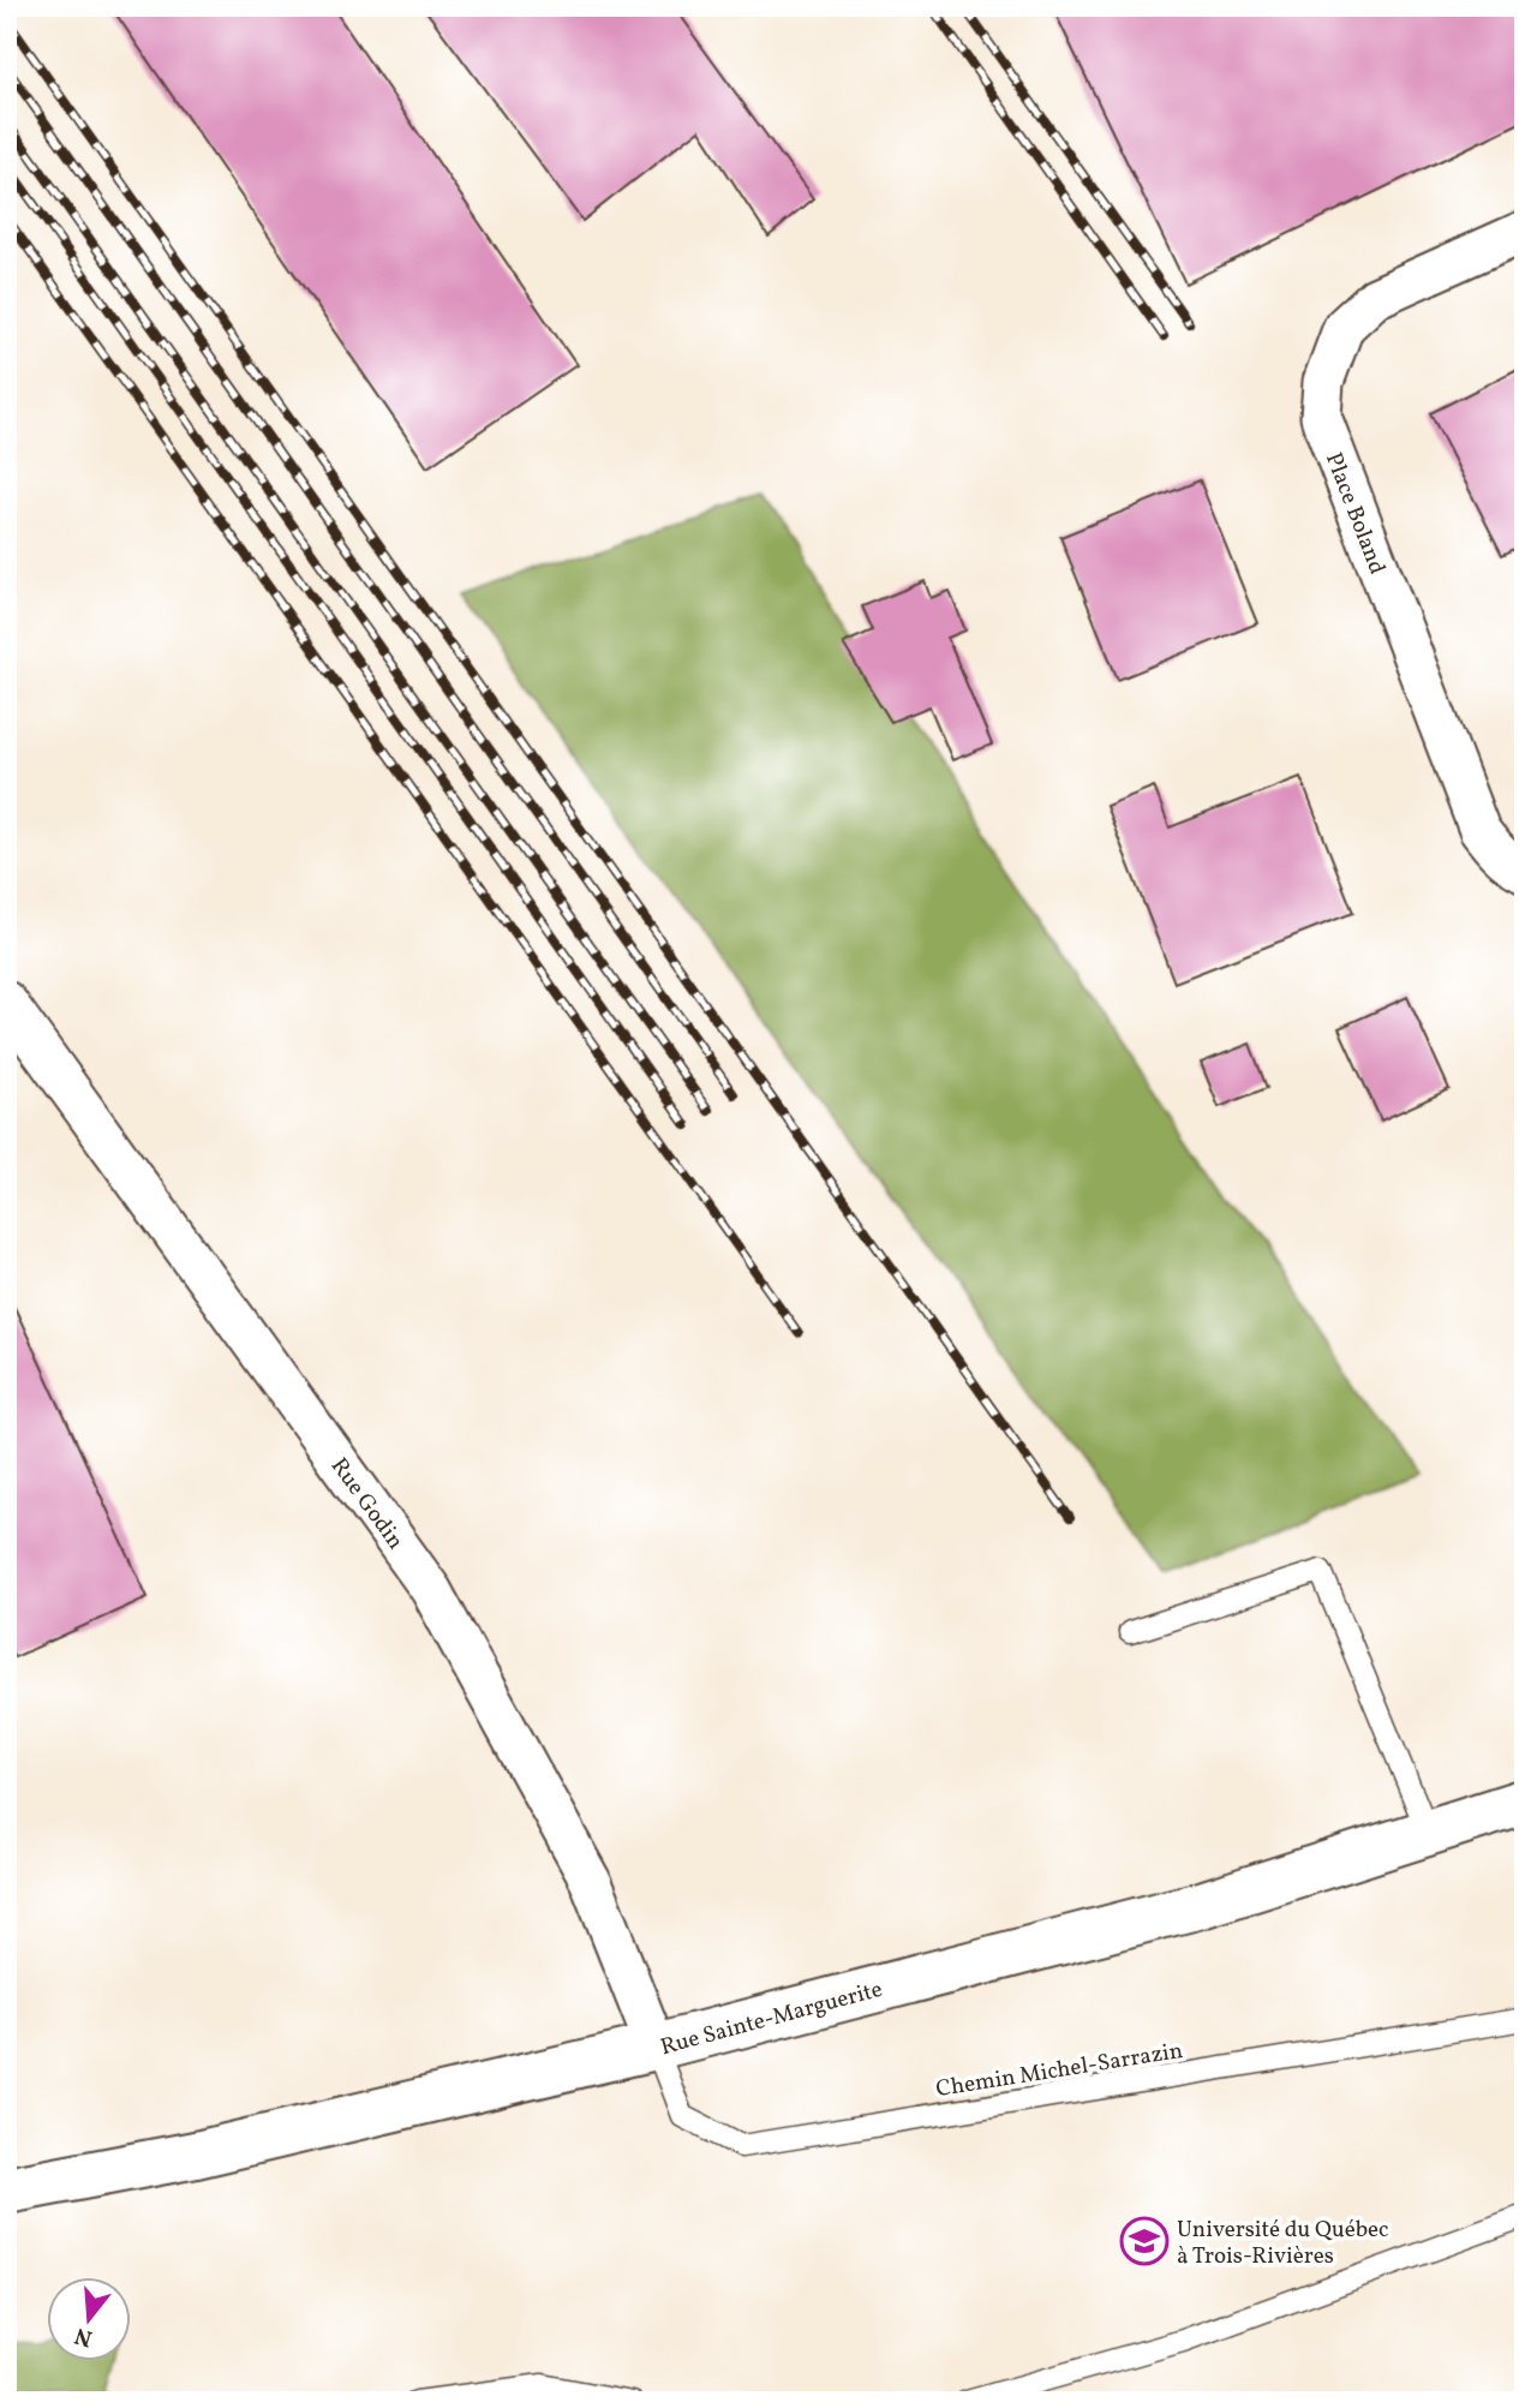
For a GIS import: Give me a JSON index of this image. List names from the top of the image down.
{
  "streets": {
    "street": ["Place Boland", "Rue Godin", "Rue Sainte-Marguerite"],
    "lane": ["Chemin Michel-Sarrazin"]
  },
  "crossings": [
    ["Rue Godin", "Rue Sainte-Marguerite"],
    ["Rue Godin", "Chemin Michel-Sarrazin"],
    ["Rue Sainte-Marguerite", "Chemin Michel-Sarrazin"]
  ],
  "places": {
    "school or university": ["Université du Québec à Trois-Rivières"]
  },
  "north": "bottom"
}
